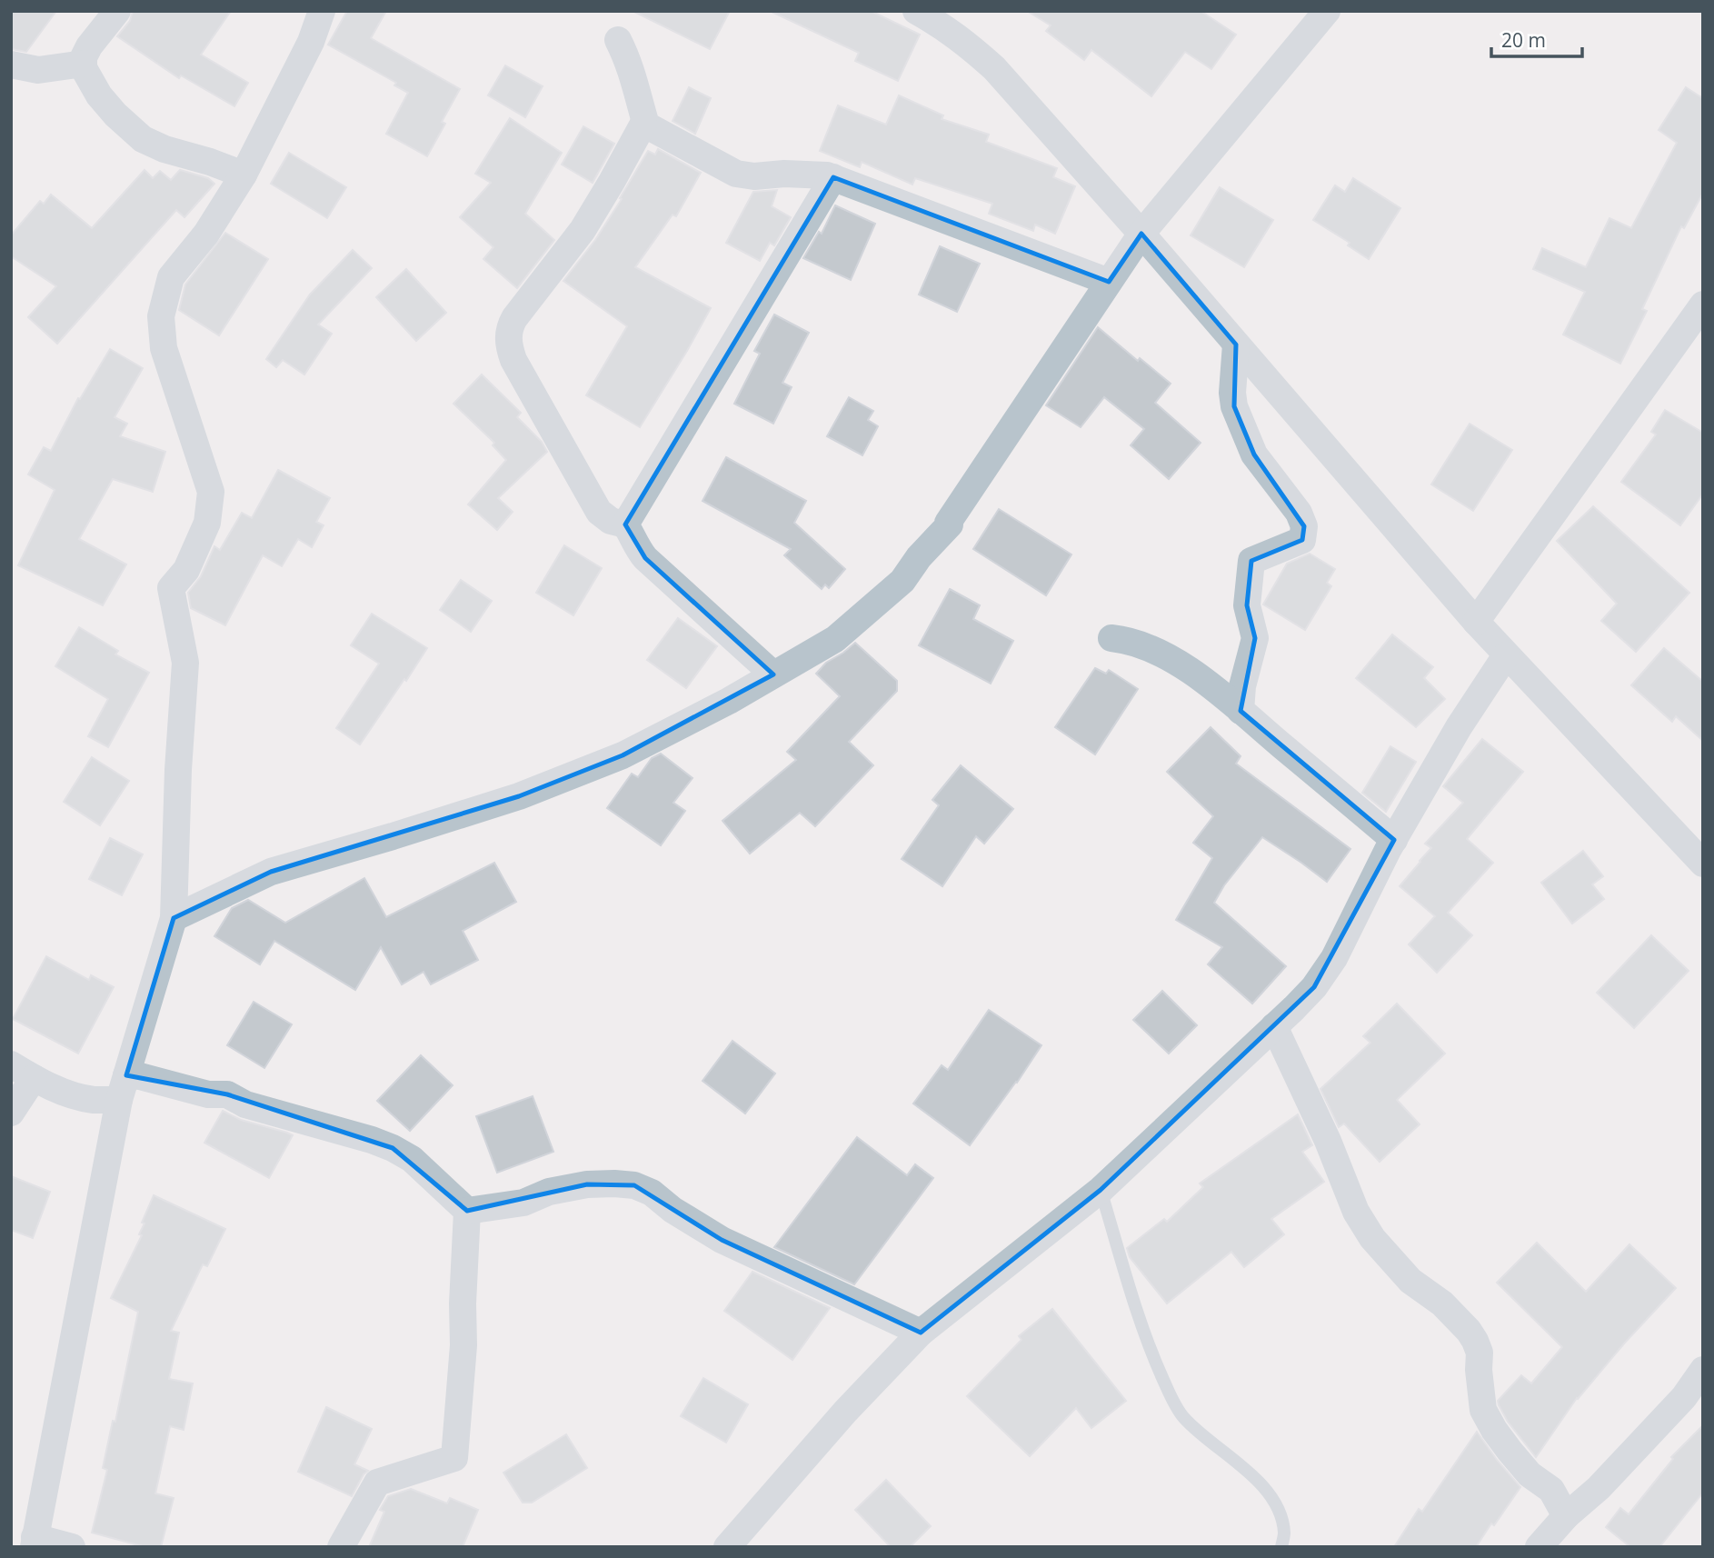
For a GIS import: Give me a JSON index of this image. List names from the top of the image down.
{
  "scale_bar": "20 m"
}
